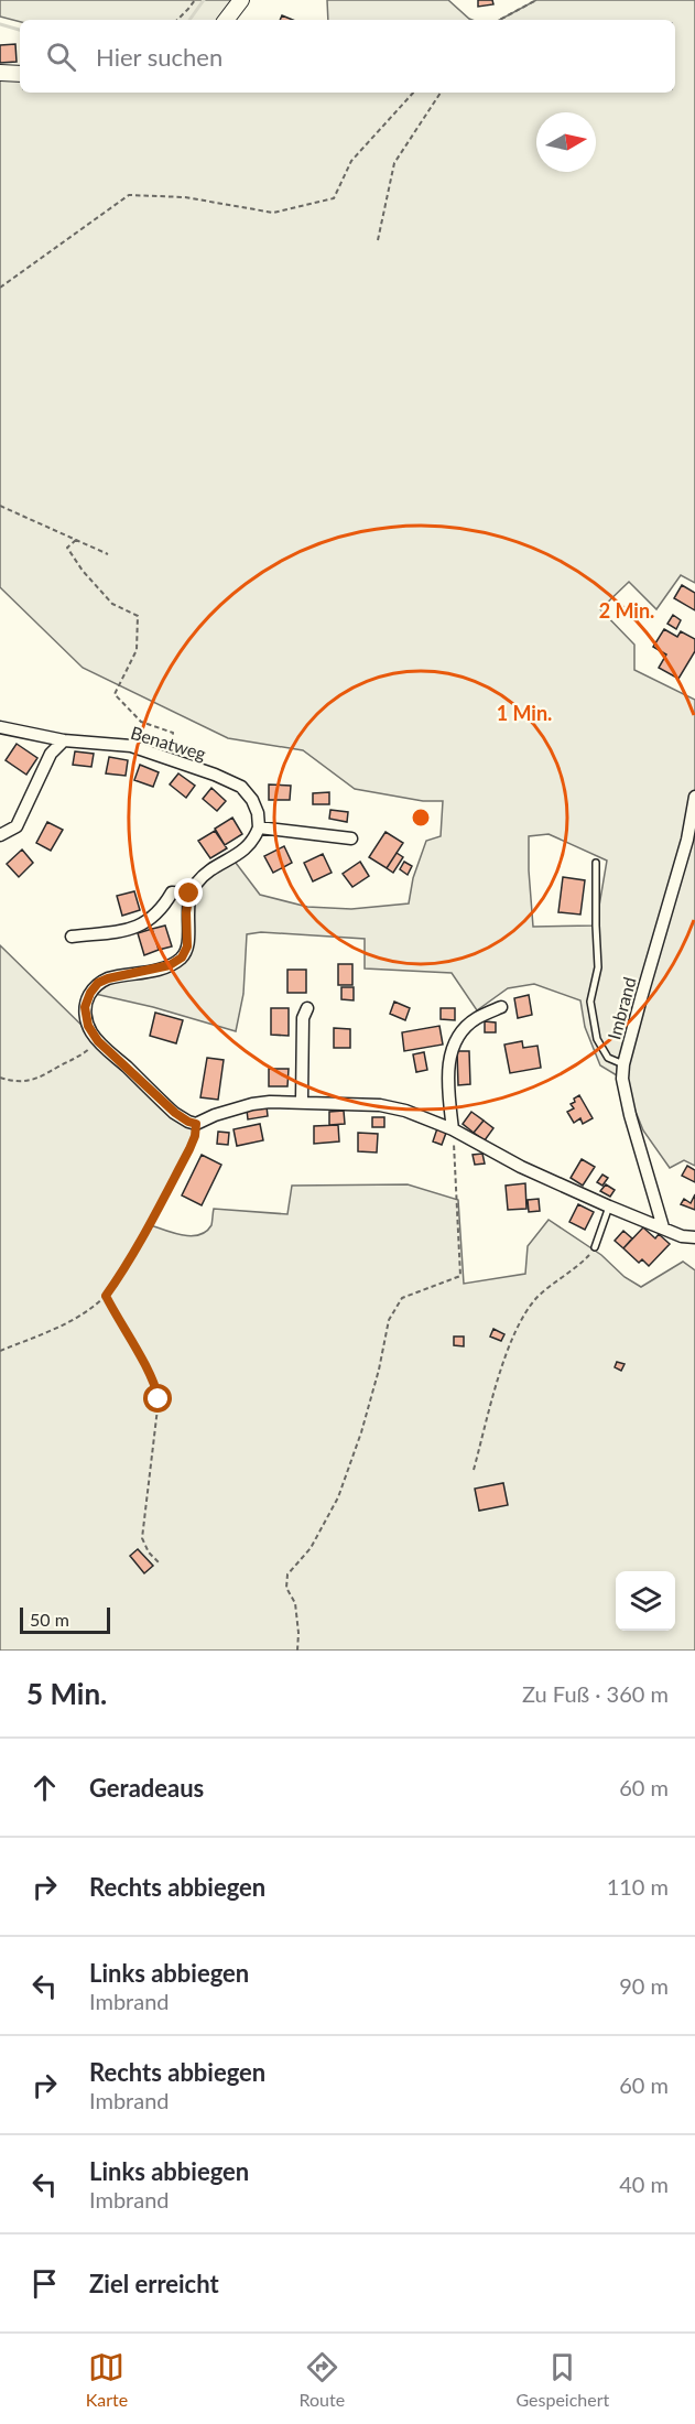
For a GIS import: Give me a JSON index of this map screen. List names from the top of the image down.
{
  "streets": {
    "street": ["Benatweg", "Imbrand"]
  },
  "scale_bar": "50 m",
  "north": "right",
  "page": {
    "search": "Hier suchen",
    "scale": "50 m",
    "heading": ["5 Min.", "Zu Fuß · 360 m"],
    "list": [
      ["Geradeaus", "60 m"],
      ["Rechts abbiegen", "110 m"],
      ["Links abbiegen", "Imbrand", "90 m"],
      ["Rechts abbiegen", "Imbrand", "60 m"],
      ["Links abbiegen", "Imbrand", "40 m"],
      "Ziel erreicht"
    ],
    "nav": ["Karte", "Route", "Gespeichert"]
  },
  "rings": ["2 Min.", "1 Min."]
}
